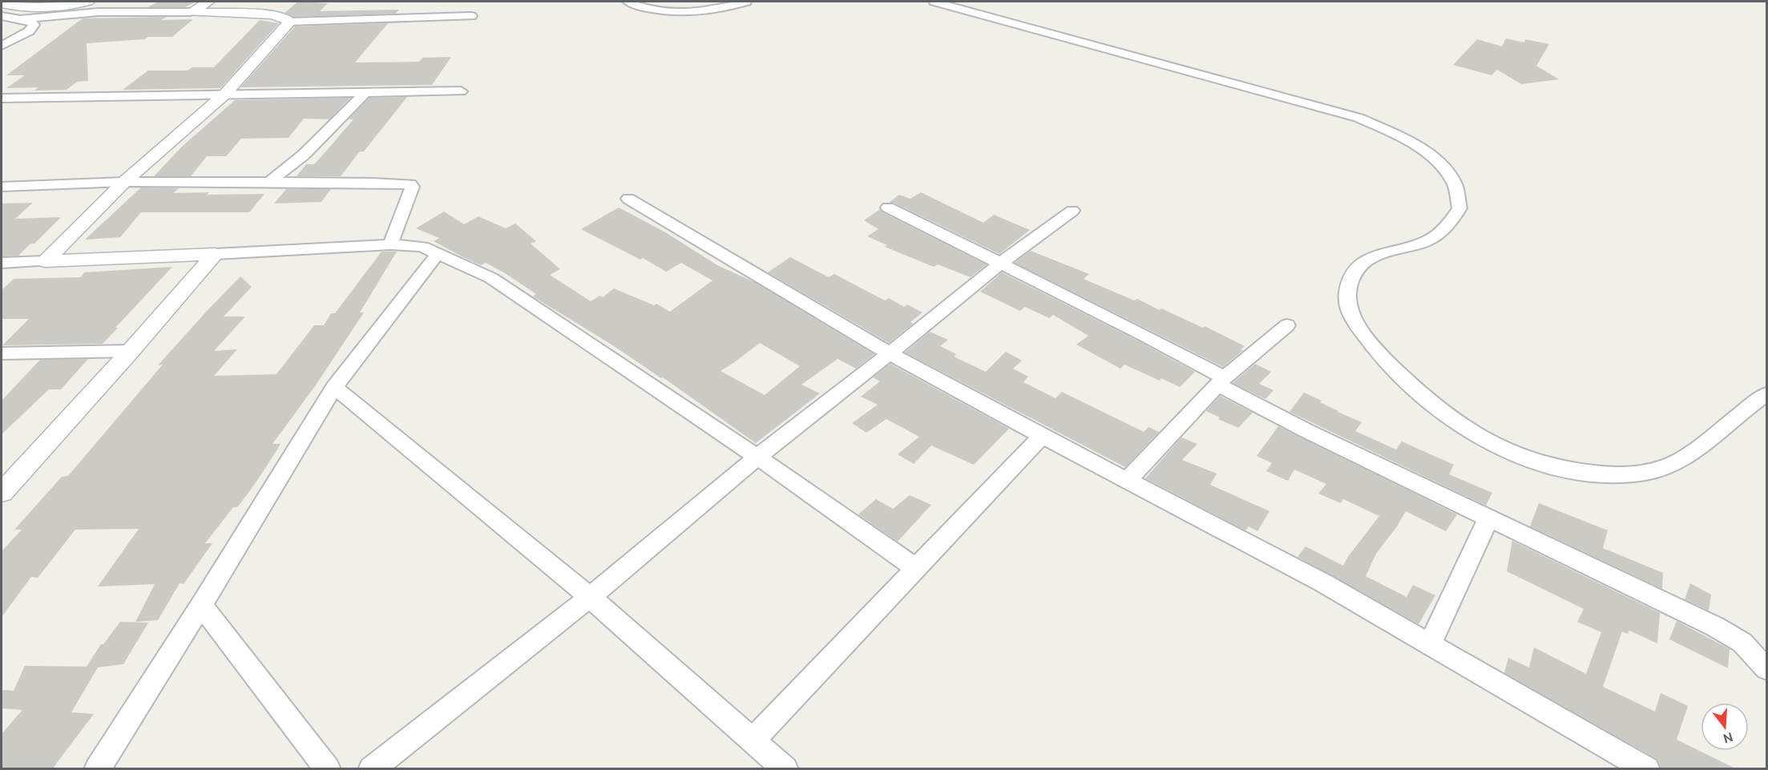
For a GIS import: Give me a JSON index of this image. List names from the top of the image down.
{
  "north": "bottom"
}
